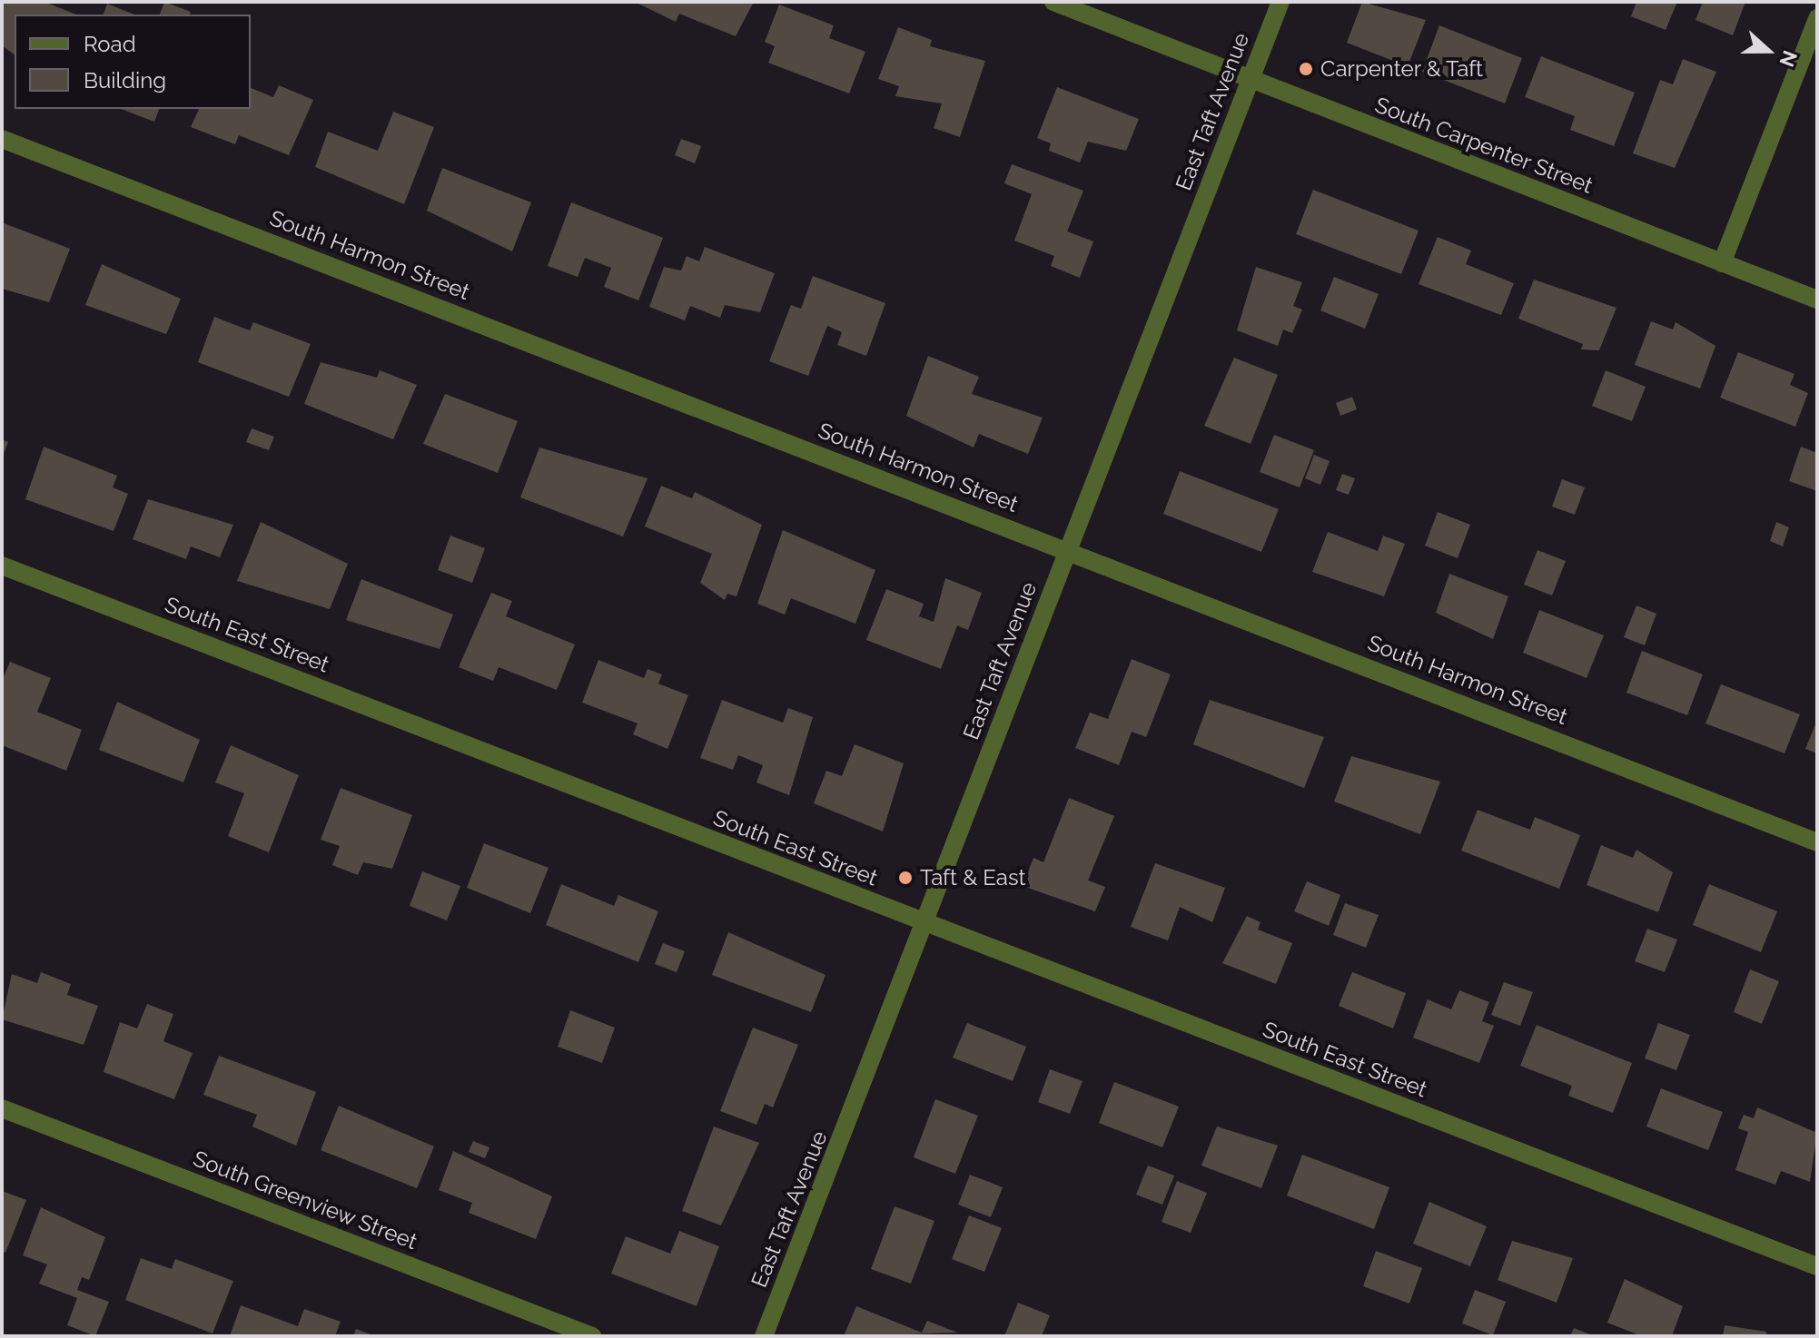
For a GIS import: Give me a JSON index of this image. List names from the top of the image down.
{
  "streets": {
    "street": [
      "East Taft Avenue",
      "South Carpenter Street",
      "South Harmon Street",
      "South East Street",
      "South Greenview Street"
    ]
  },
  "crossings": [
    ["East Taft Avenue", "South Carpenter Street"],
    ["East Taft Avenue", "South Harmon Street"],
    ["East Taft Avenue", "South East Street"]
  ],
  "places": ["Carpenter & Taft", "Taft & East"],
  "legend": ["Road", "Building"],
  "north": "right"
}
